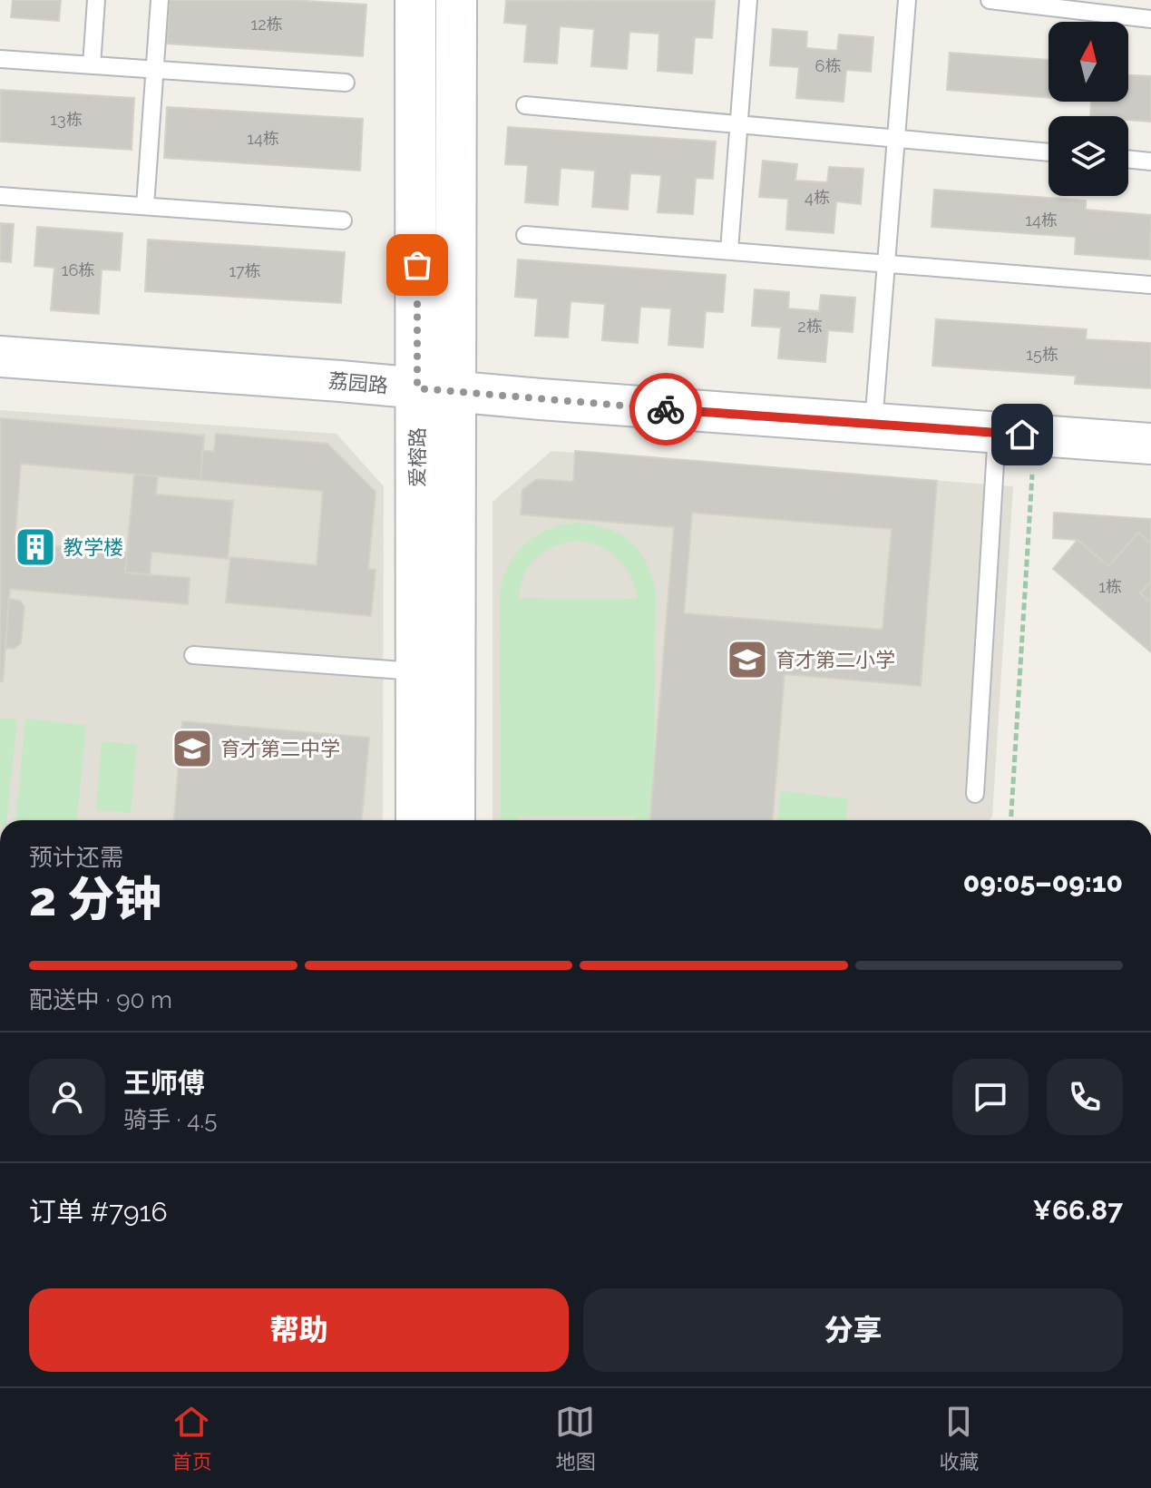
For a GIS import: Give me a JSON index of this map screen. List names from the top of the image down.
{
  "streets": {
    "street": ["荔园路", "爱榕路"]
  },
  "crossings": [
    ["荔园路", "爱榕路"]
  ],
  "places": {
    "building": ["教学楼"],
    "school or university": ["育才第二小学", "育才第二中学"]
  },
  "house_numbers": [
    "12栋",
    "6栋",
    "13栋",
    "14栋",
    "4栋",
    "14栋",
    "16栋",
    "17栋",
    "2栋",
    "15栋",
    "1栋"
  ],
  "north": "top",
  "page": {
    "heading": ["2 分钟", "预计还需", "09:05–09:10"],
    "panel": [
      "王师傅",
      "骑手 · 4.5",
      "订单 #7916",
      "¥66.87"
    ],
    "bar": "配送中 · 90 m",
    "buttons": ["帮助", "分享"],
    "tabs": ["首页", "地图", "收藏"]
  }
}
